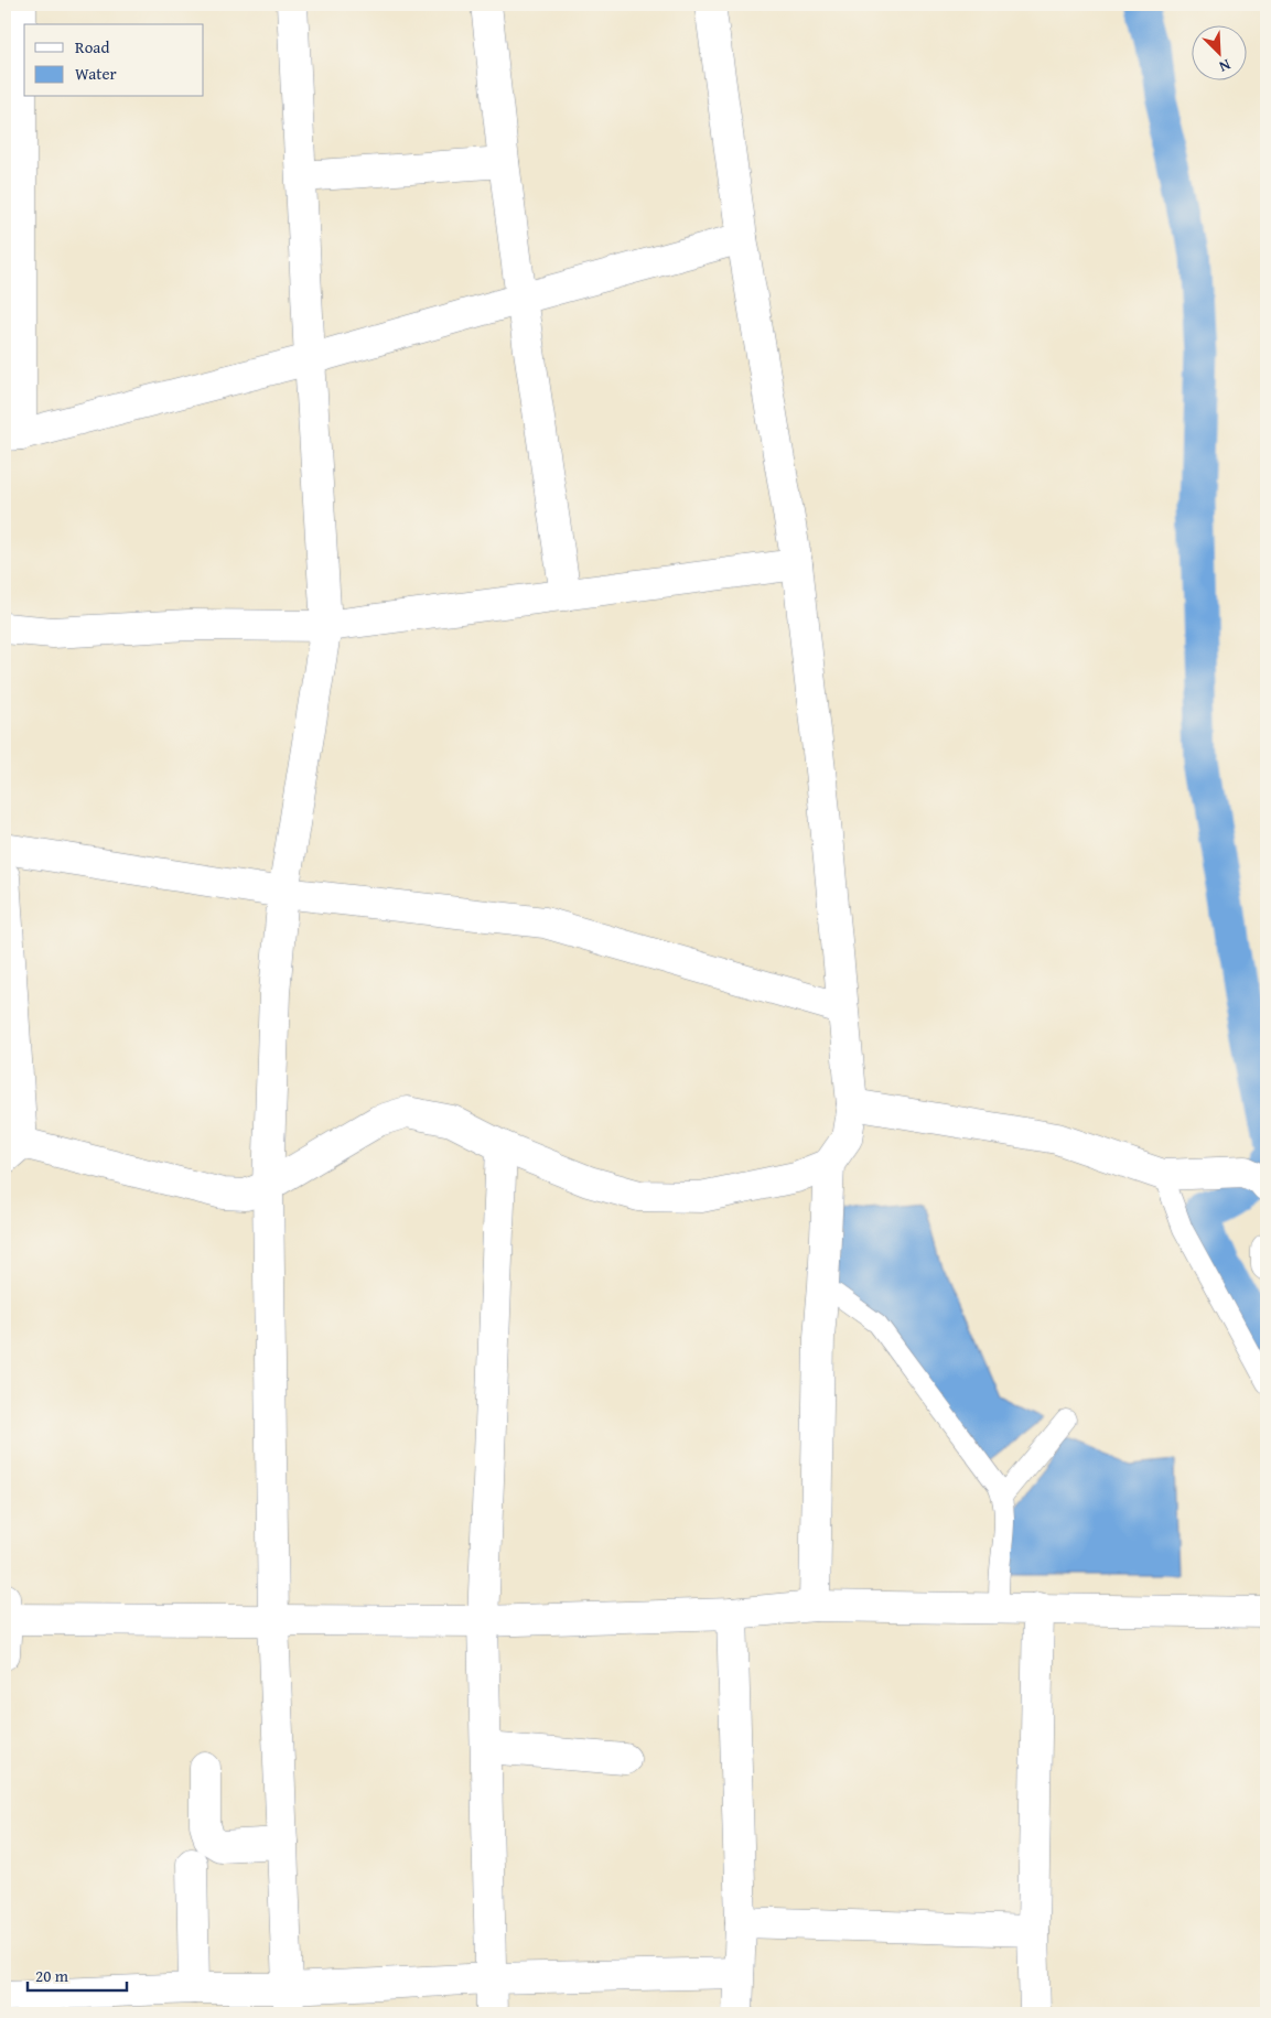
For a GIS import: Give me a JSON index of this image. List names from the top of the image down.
{
  "legend": ["Road", "Water"],
  "scale_bar": "20 m",
  "north": "bottom right"
}
